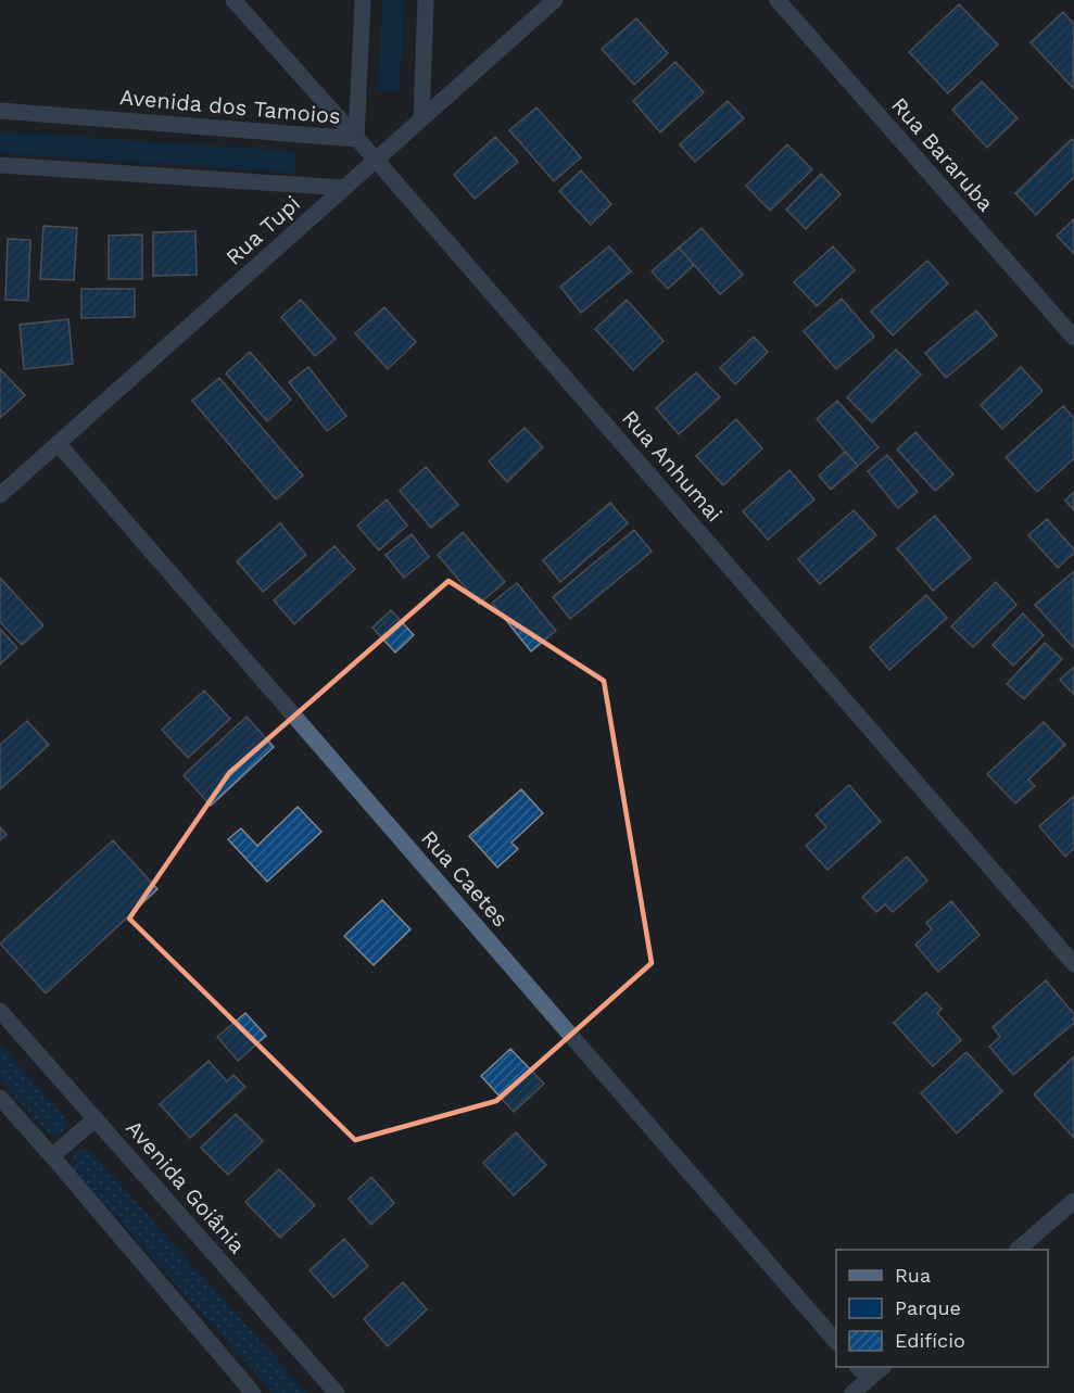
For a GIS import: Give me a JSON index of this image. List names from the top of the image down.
{
  "streets": {
    "street": [
      "Avenida dos Tamoios",
      "Rua Bararuba",
      "Rua Tupi",
      "Rua Anhumai",
      "Rua Caetes",
      "Avenida Goiânia"
    ]
  },
  "crossings": [
    ["Avenida dos Tamoios", "Rua Anhumai"],
    ["Rua Tupi", "Rua Anhumai"],
    ["Rua Tupi", "Rua Caetes"]
  ],
  "legend": ["Rua", "Parque", "Edifício"]
}
